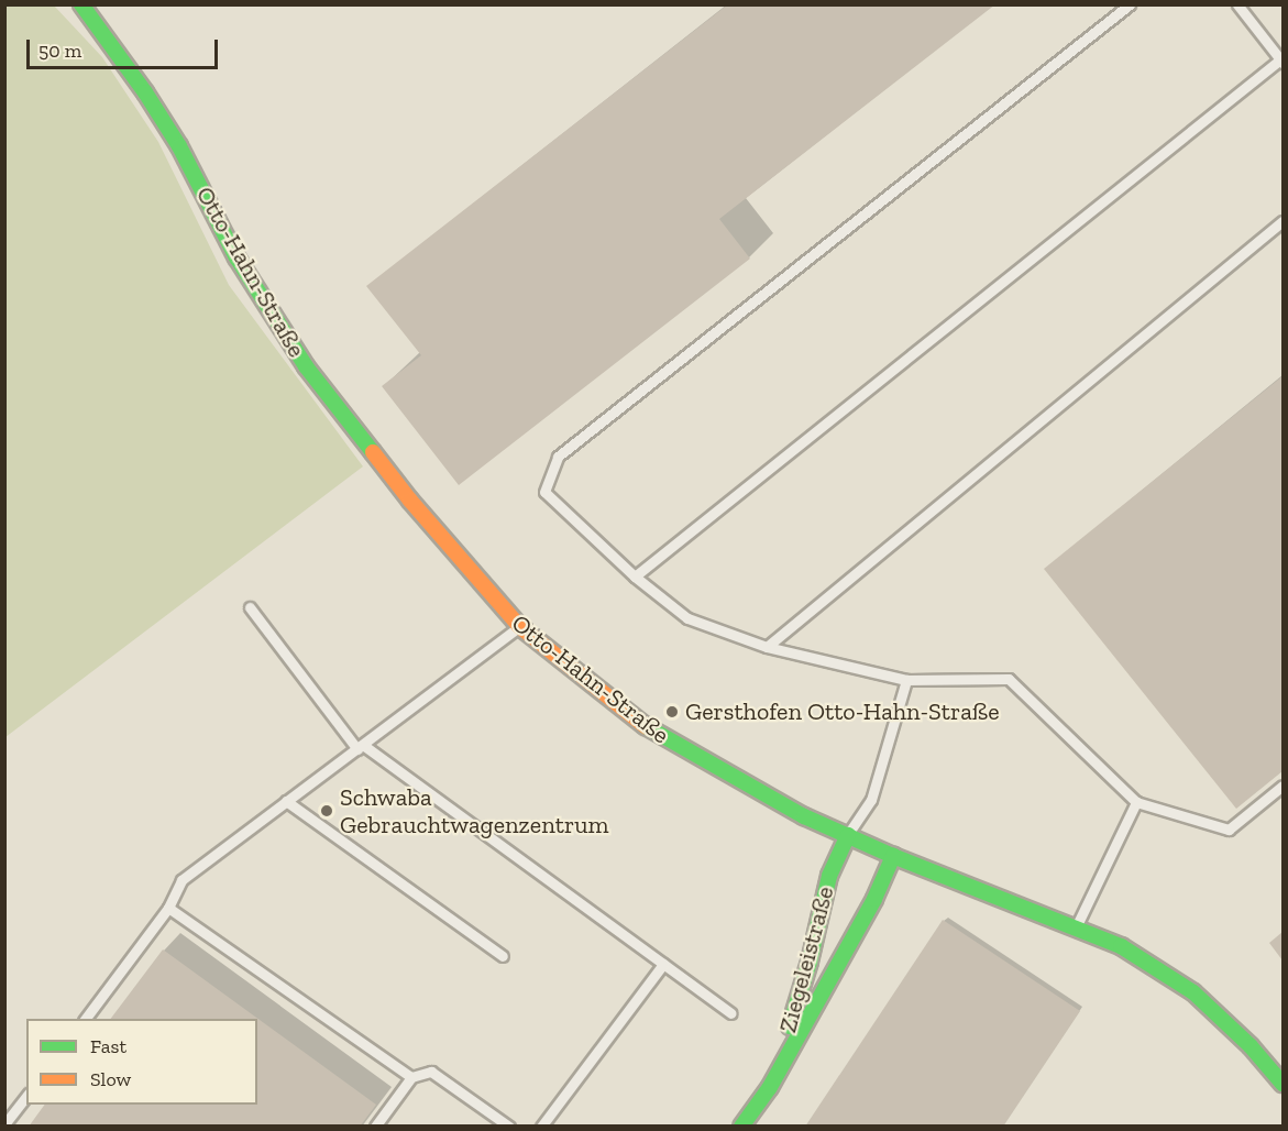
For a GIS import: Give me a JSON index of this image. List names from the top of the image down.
{
  "streets": {
    "street": ["Otto-Hahn-Straße", "Ziegeleistraße"]
  },
  "crossings": [
    ["Otto-Hahn-Straße", "Ziegeleistraße"]
  ],
  "places": ["Gersthofen Otto-Hahn-Straße", "Schwaba Gebrauchtwagenzentrum"],
  "legend": ["Fast", "Slow"],
  "scale_bar": "50 m"
}
